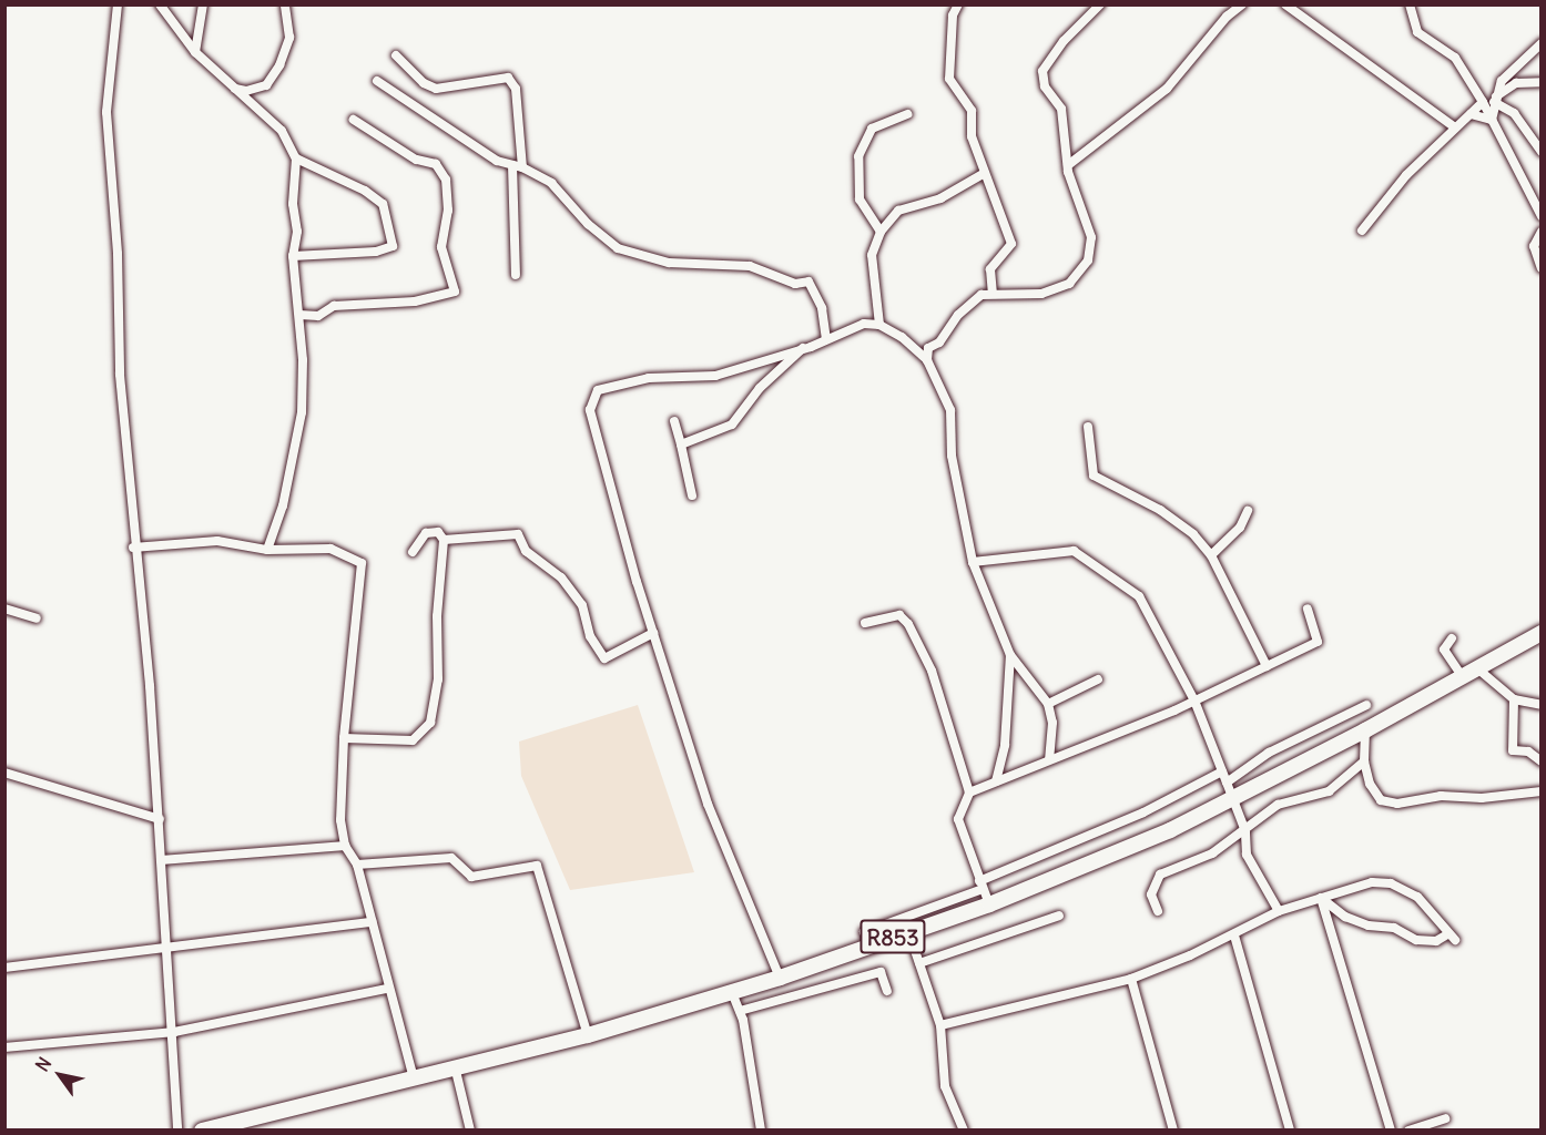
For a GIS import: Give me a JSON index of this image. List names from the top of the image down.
{
  "streets": {
    "main road": ["R853"]
  },
  "north": "top left"
}
